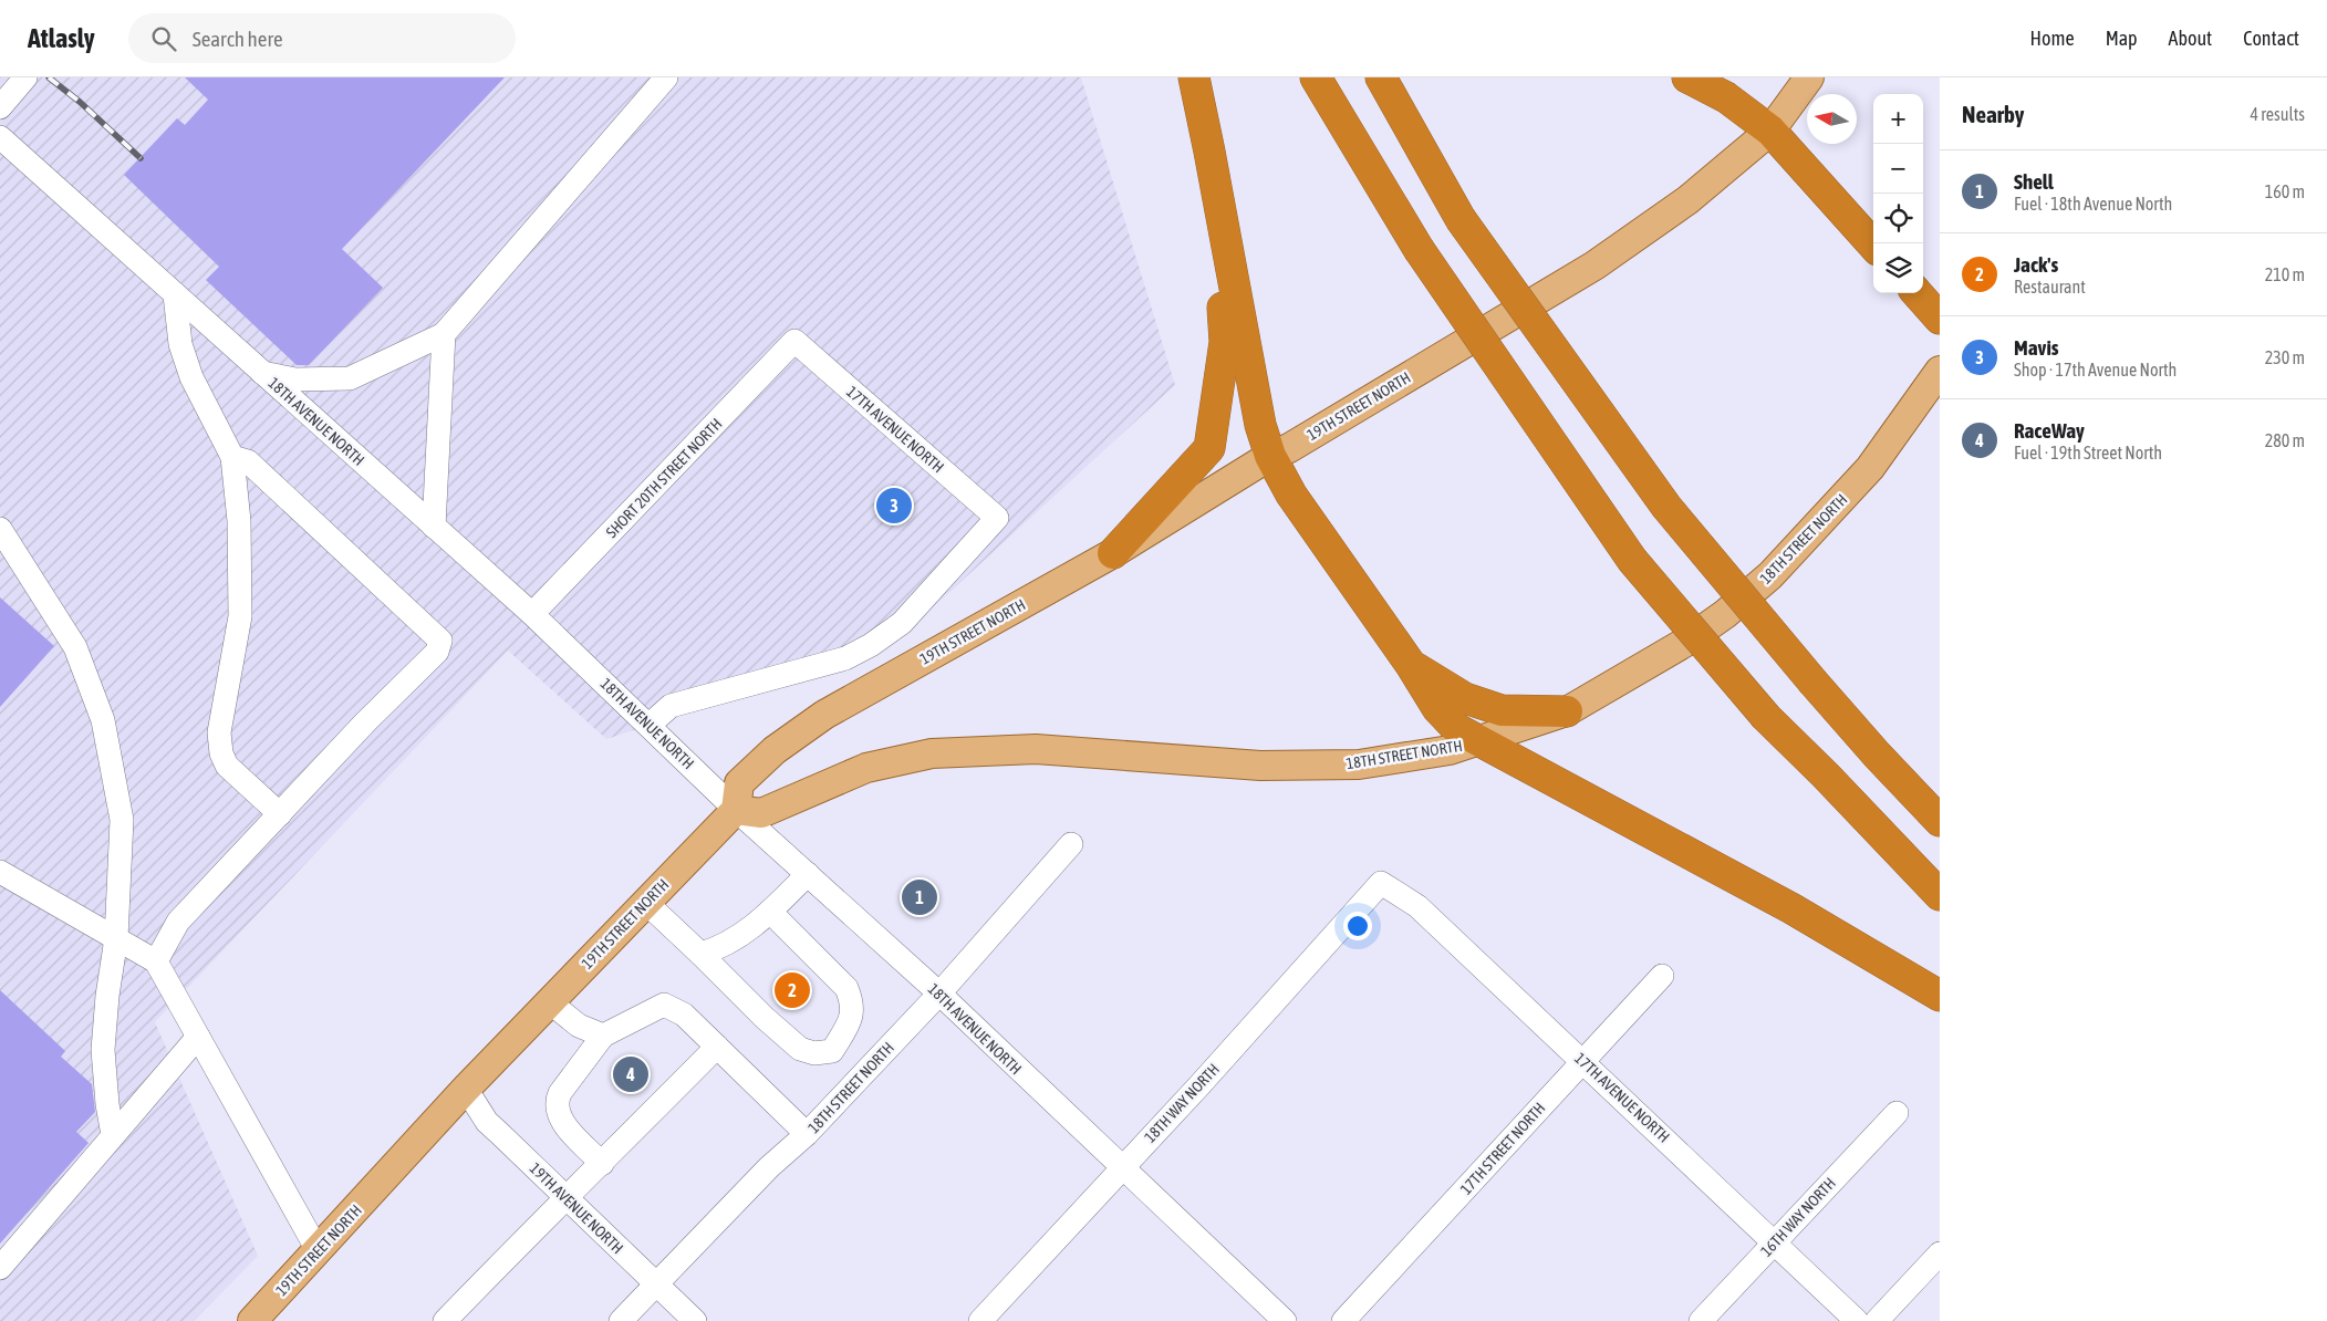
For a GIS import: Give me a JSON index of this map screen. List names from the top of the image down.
{
  "streets": {
    "main road": ["19TH STREET NORTH", "18TH STREET NORTH"],
    "street": [
      "18TH AVENUE NORTH",
      "17TH AVENUE NORTH",
      "SHORT 20TH STREET NORTH",
      "18TH WAY NORTH",
      "17TH STREET NORTH",
      "19TH AVENUE NORTH",
      "16TH WAY NORTH"
    ]
  },
  "crossings": [
    ["19TH STREET NORTH", "18TH AVENUE NORTH"],
    ["19TH STREET NORTH", "18TH STREET NORTH"],
    ["19TH STREET NORTH", "19TH AVENUE NORTH"],
    ["18TH AVENUE NORTH", "17TH AVENUE NORTH"],
    ["18TH AVENUE NORTH", "SHORT 20TH STREET NORTH"],
    ["18TH AVENUE NORTH", "18TH STREET NORTH"],
    ["18TH AVENUE NORTH", "18TH WAY NORTH"],
    ["17TH AVENUE NORTH", "SHORT 20TH STREET NORTH"],
    ["17TH AVENUE NORTH", "18TH WAY NORTH"],
    ["17TH AVENUE NORTH", "17TH STREET NORTH"],
    ["17TH AVENUE NORTH", "16TH WAY NORTH"],
    ["18TH STREET NORTH", "19TH AVENUE NORTH"]
  ],
  "north": "left",
  "page": {
    "header": "Atlasly",
    "search": "Search here",
    "nav": [
      "Home",
      "Map",
      "About",
      "Contact"
    ],
    "heading": ["Nearby", "4 results"],
    "map_buttons": ["+", "−"],
    "list": [
      {
        "mark": "1",
        "name": "Shell",
        "note": "Fuel · 18th Avenue North",
        "value": "160 m"
      },
      {
        "mark": "2",
        "name": "Jack's",
        "note": "Restaurant",
        "value": "210 m"
      },
      {
        "mark": "3",
        "name": "Mavis",
        "note": "Shop · 17th Avenue North",
        "value": "230 m"
      },
      {
        "mark": "4",
        "name": "RaceWay",
        "note": "Fuel · 19th Street North",
        "value": "280 m"
      }
    ],
    "pins": [
      "3",
      "1",
      "2",
      "4"
    ]
  }
}
